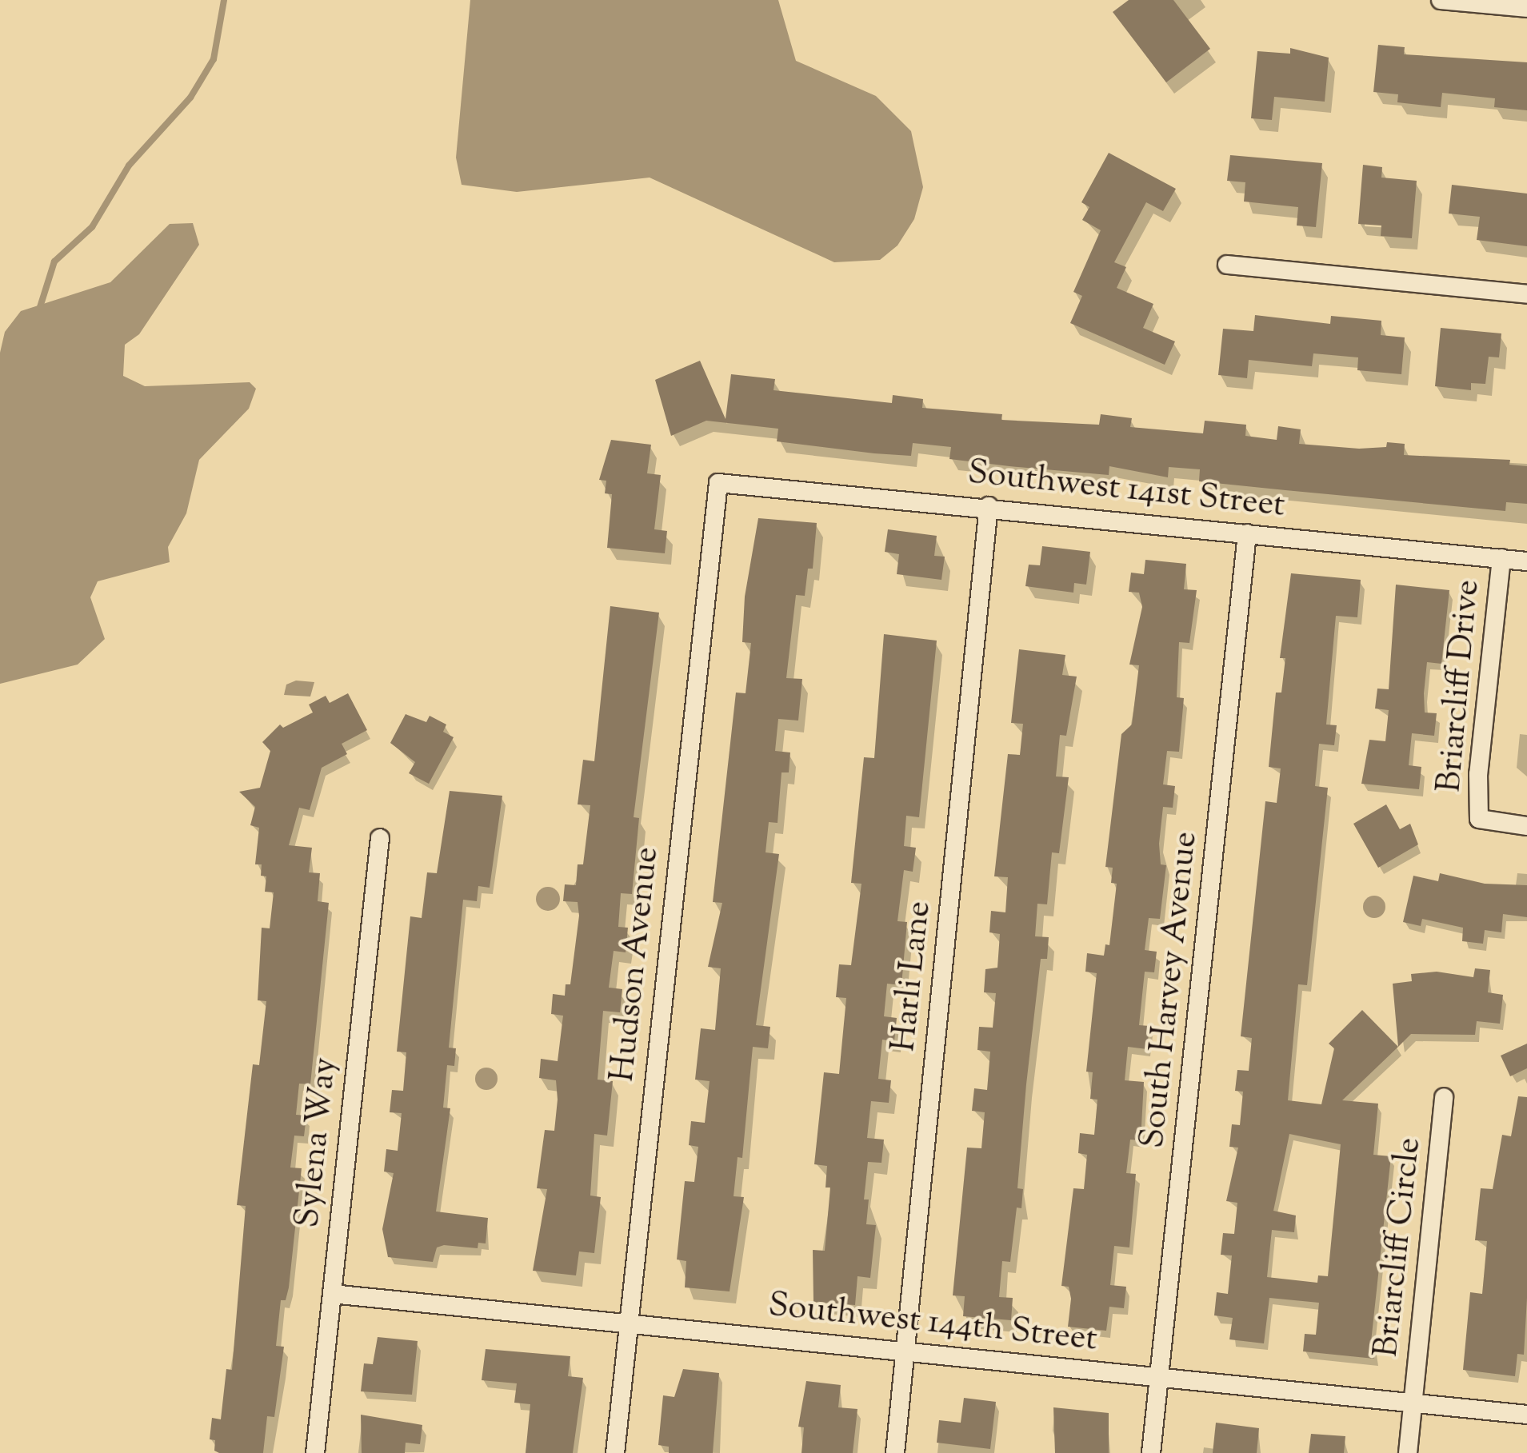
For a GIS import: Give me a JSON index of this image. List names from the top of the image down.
{
  "streets": {
    "street": [
      "Southwest 141st Street",
      "Briarcliff Drive",
      "Hudson Avenue",
      "Harli Lane",
      "South Harvey Avenue",
      "Sylena Way",
      "Briarcliff Circle",
      "Southwest 144th Street"
    ]
  },
  "crossings": [
    ["Southwest 141st Street", "Briarcliff Drive"],
    ["Southwest 141st Street", "Hudson Avenue"],
    ["Southwest 141st Street", "Harli Lane"],
    ["Southwest 141st Street", "South Harvey Avenue"],
    ["Hudson Avenue", "Southwest 144th Street"],
    ["Harli Lane", "Southwest 144th Street"],
    ["South Harvey Avenue", "Southwest 144th Street"],
    ["Sylena Way", "Southwest 144th Street"],
    ["Briarcliff Circle", "Southwest 144th Street"]
  ]
}
